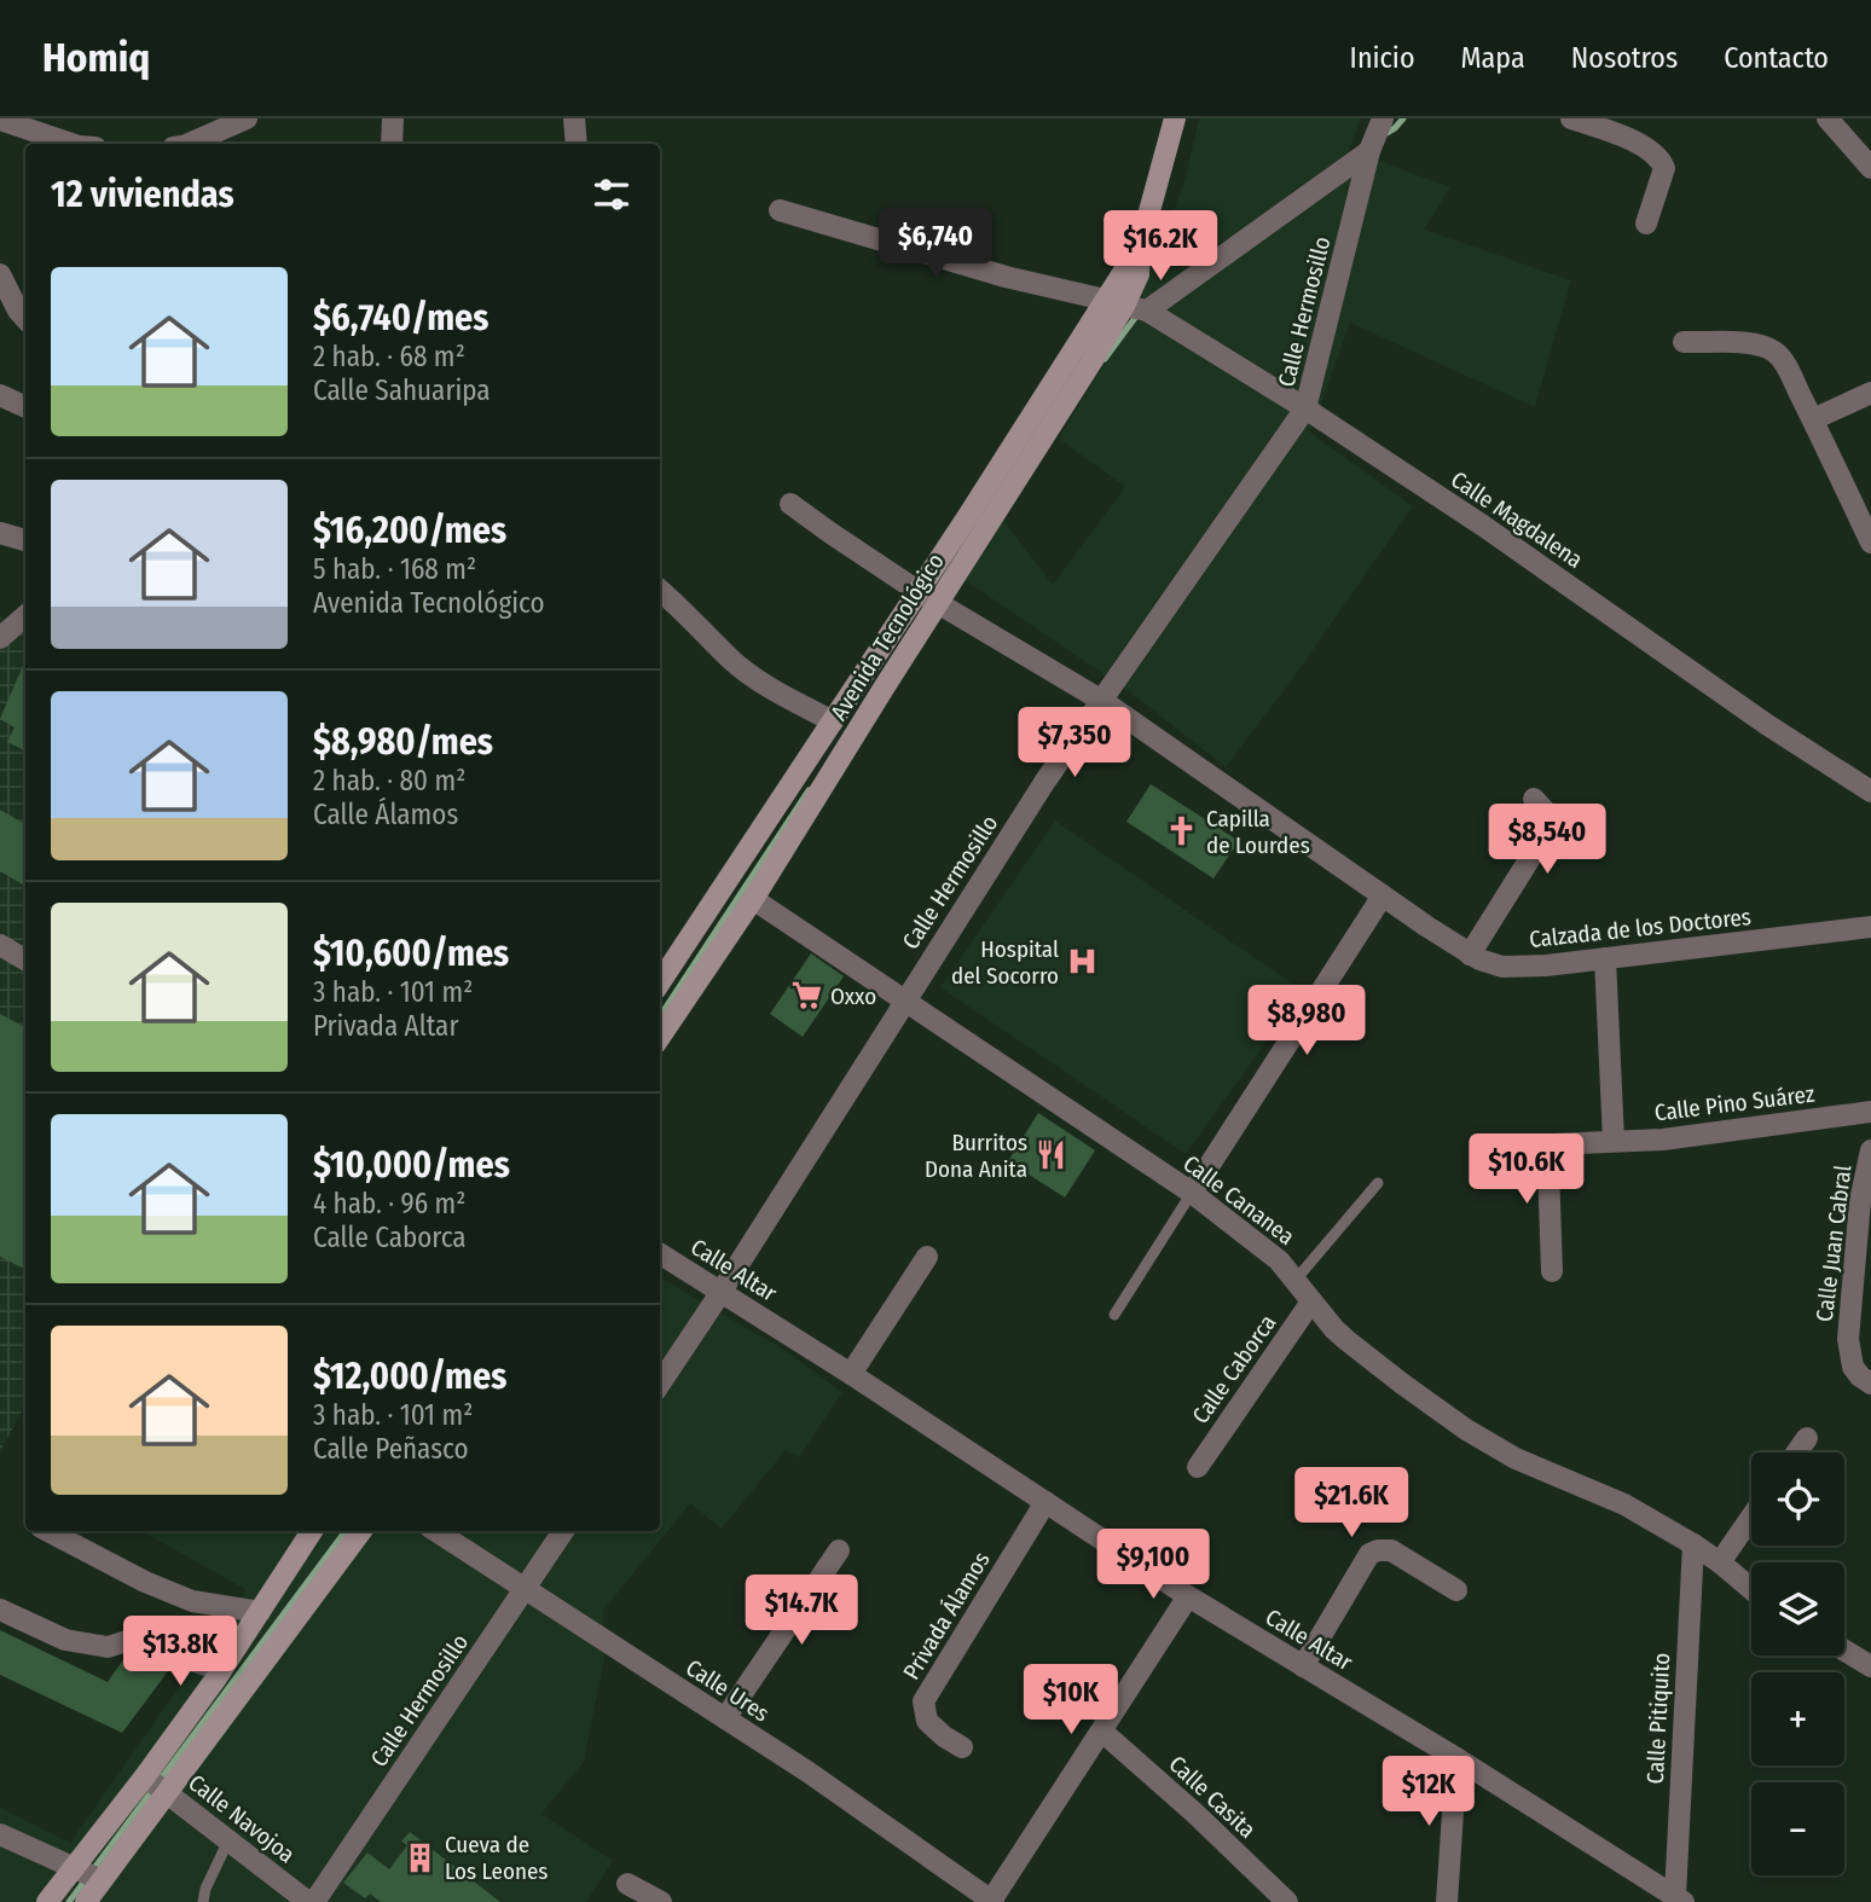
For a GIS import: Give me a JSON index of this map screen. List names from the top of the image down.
{
  "streets": {
    "main road": ["Avenida Tecnológico"],
    "street": [
      "Calle Hermosillo",
      "Calle Magdalena",
      "Calzada de los Doctores",
      "Calle Pino Suárez",
      "Calle Cananea",
      "Calle Juan Cabral",
      "Calle Altar",
      "Calle Caborca",
      "Privada Álamos",
      "Calle Ures",
      "Calle Pitiquito",
      "Calle Casita",
      "Calle Navojoa"
    ]
  },
  "crossings": [
    ["Calle Hermosillo", "Calle Magdalena"],
    ["Calle Hermosillo", "Calzada de los Doctores"],
    ["Calle Hermosillo", "Calle Cananea"],
    ["Calle Hermosillo", "Calle Altar"],
    ["Calle Hermosillo", "Calle Ures"],
    ["Calle Magdalena", "Avenida Tecnológico"],
    ["Avenida Tecnológico", "Calzada de los Doctores"],
    ["Avenida Tecnológico", "Calle Cananea"],
    ["Calle Cananea", "Calle Caborca"],
    ["Calle Cananea", "Calle Pitiquito"],
    ["Calle Altar", "Privada Álamos"],
    ["Calle Altar", "Calle Pitiquito"]
  ],
  "places": {
    "church": ["Capilla de Lourdes"],
    "hospital": ["Hospital del Socorro"],
    "supermarket": ["Oxxo"],
    "restaurant": ["Burritos Dona Anita"],
    "building": ["Cueva de Los Leones"]
  },
  "page": {
    "header": "Homiq",
    "nav": [
      "Inicio",
      "Mapa",
      "Nosotros",
      "Contacto"
    ],
    "heading": "12 viviendas",
    "price": [
      "$6,740",
      "$16.2K",
      "$7,350",
      "$8,540",
      "$8,980",
      "$10.6K",
      "$21.6K",
      "$9,100",
      "$14.7K",
      "$13.8K",
      "$10K",
      "$12K"
    ],
    "list": [
      {
        "name": "$6,740/mes",
        "note": "2 hab. · 68 m² · Calle Sahuaripa"
      },
      {
        "name": "$16,200/mes",
        "note": "5 hab. · 168 m² · Avenida Tecnológico"
      },
      {
        "name": "$8,980/mes",
        "note": "2 hab. · 80 m² · Calle Álamos"
      },
      {
        "name": "$10,600/mes",
        "note": "3 hab. · 101 m² · Privada Altar"
      },
      {
        "name": "$10,000/mes",
        "note": "4 hab. · 96 m² · Calle Caborca"
      },
      {
        "name": "$12,000/mes",
        "note": "3 hab. · 101 m² · Calle Peñasco"
      }
    ],
    "map_buttons": ["+", "−"]
  }
}
